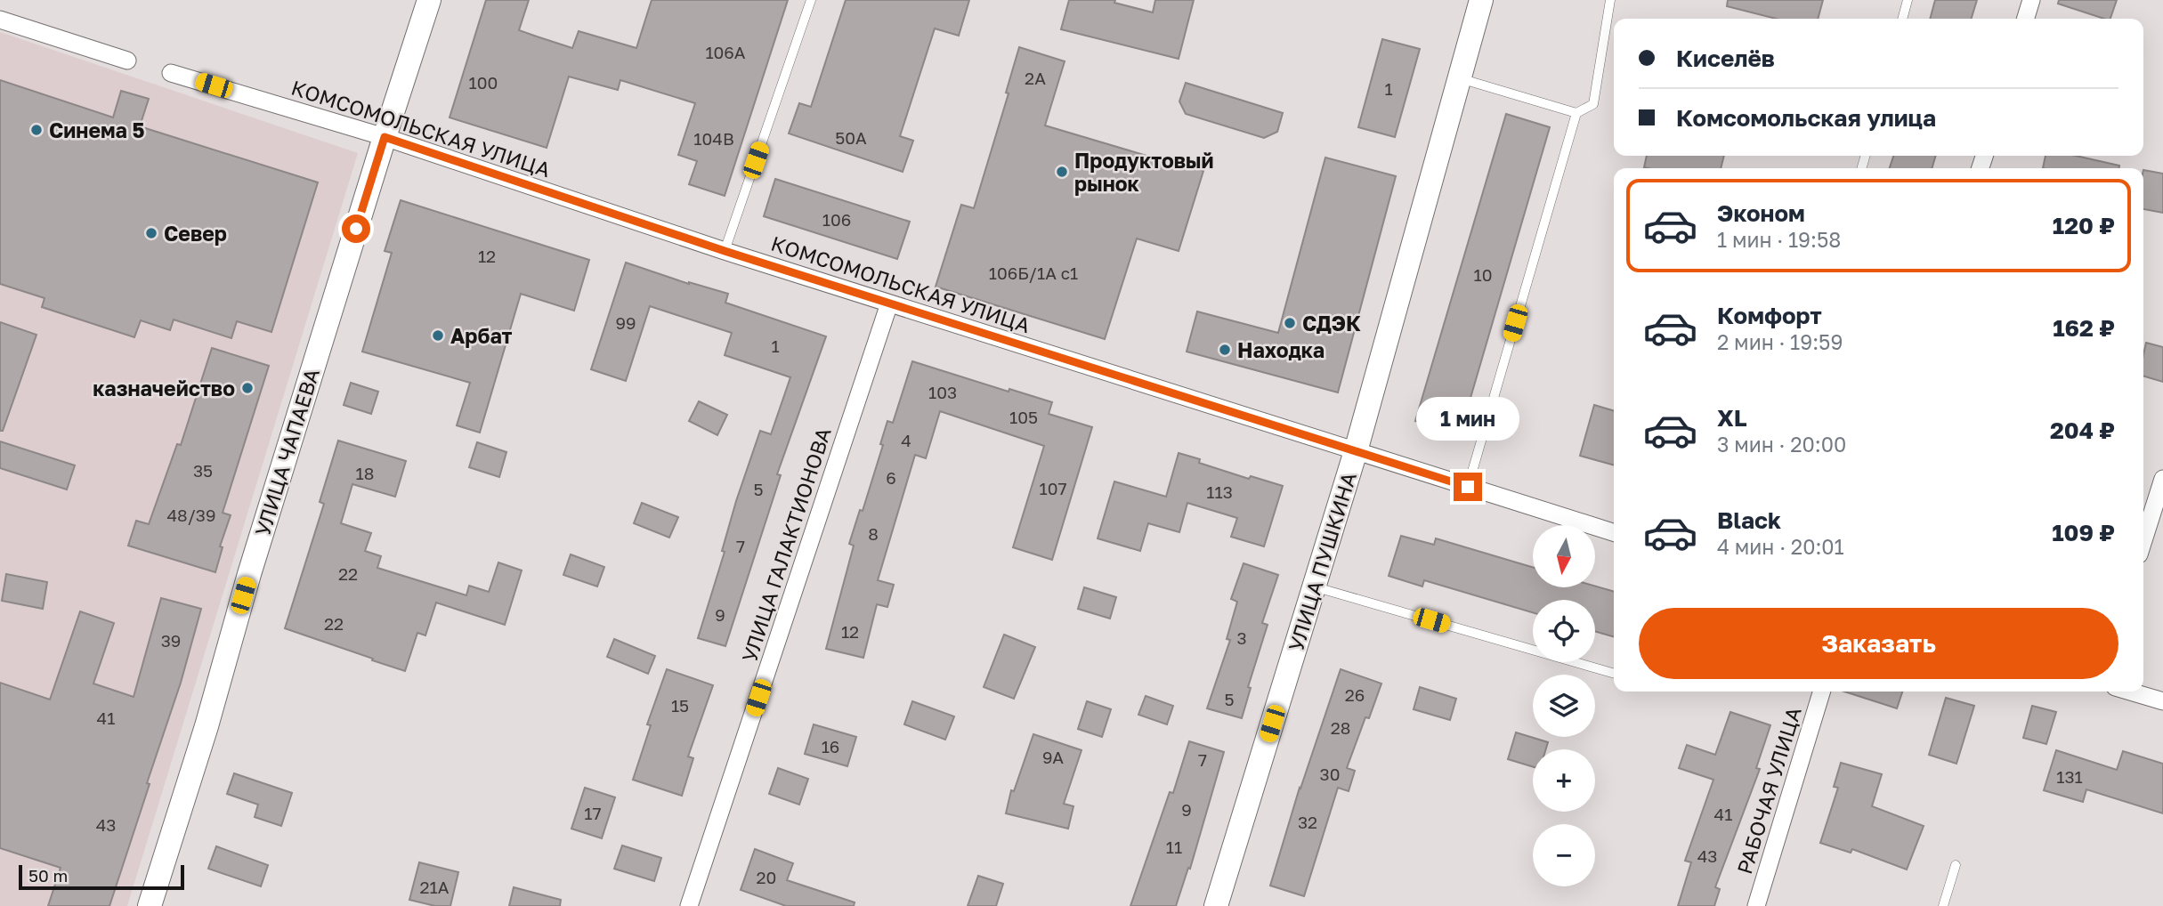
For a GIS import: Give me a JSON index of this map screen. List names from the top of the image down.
{
  "streets": {
    "street": [
      "КОМСОМОЛЬСКАЯ УЛИЦА",
      "УЛИЦА ЧАПАЕВА",
      "УЛИЦА ГАЛАКТИОНОВА",
      "УЛИЦА ПУШКИНА",
      "РАБОЧАЯ УЛИЦА"
    ]
  },
  "crossings": [
    ["КОМСОМОЛЬСКАЯ УЛИЦА", "УЛИЦА ЧАПАЕВА"],
    ["КОМСОМОЛЬСКАЯ УЛИЦА", "УЛИЦА ГАЛАКТИОНОВА"],
    ["КОМСОМОЛЬСКАЯ УЛИЦА", "УЛИЦА ПУШКИНА"]
  ],
  "places": [
    "Синема 5",
    "Продуктовый рынок",
    "Север",
    "СДЭК",
    "Арбат",
    "Находка",
    "казначейство"
  ],
  "house_numbers": [
    "106А",
    "2А",
    "100",
    "1",
    "50А",
    "104В",
    "106",
    "12",
    "106Б/1А с1",
    "10",
    "99",
    "1",
    "103",
    "105",
    "4",
    "35",
    "18",
    "6",
    "107",
    "5",
    "113",
    "48/39",
    "8",
    "7",
    "22",
    "9",
    "22",
    "12",
    "3",
    "39",
    "26",
    "5",
    "15",
    "41",
    "28",
    "16",
    "9А",
    "7",
    "30",
    "131",
    "9",
    "17",
    "41",
    "32",
    "43",
    "11",
    "43",
    "20",
    "21А"
  ],
  "scale_bar": "50 m",
  "north": "bottom",
  "page": {
    "banner": ["Киселёв", "Комсомольская улица"],
    "list": [
      {
        "name": "Эконом",
        "note": "1 мин · 19:58",
        "value": "120 ₽"
      },
      {
        "name": "Комфорт",
        "note": "2 мин · 19:59",
        "value": "162 ₽"
      },
      {
        "name": "XL",
        "note": "3 мин · 20:00",
        "value": "204 ₽"
      },
      {
        "name": "Black",
        "note": "4 мин · 20:01",
        "value": "109 ₽"
      }
    ],
    "bubble": "1 мин",
    "map_buttons": ["+", "−"],
    "buttons": "Заказать",
    "scale": "50 m"
  }
}
